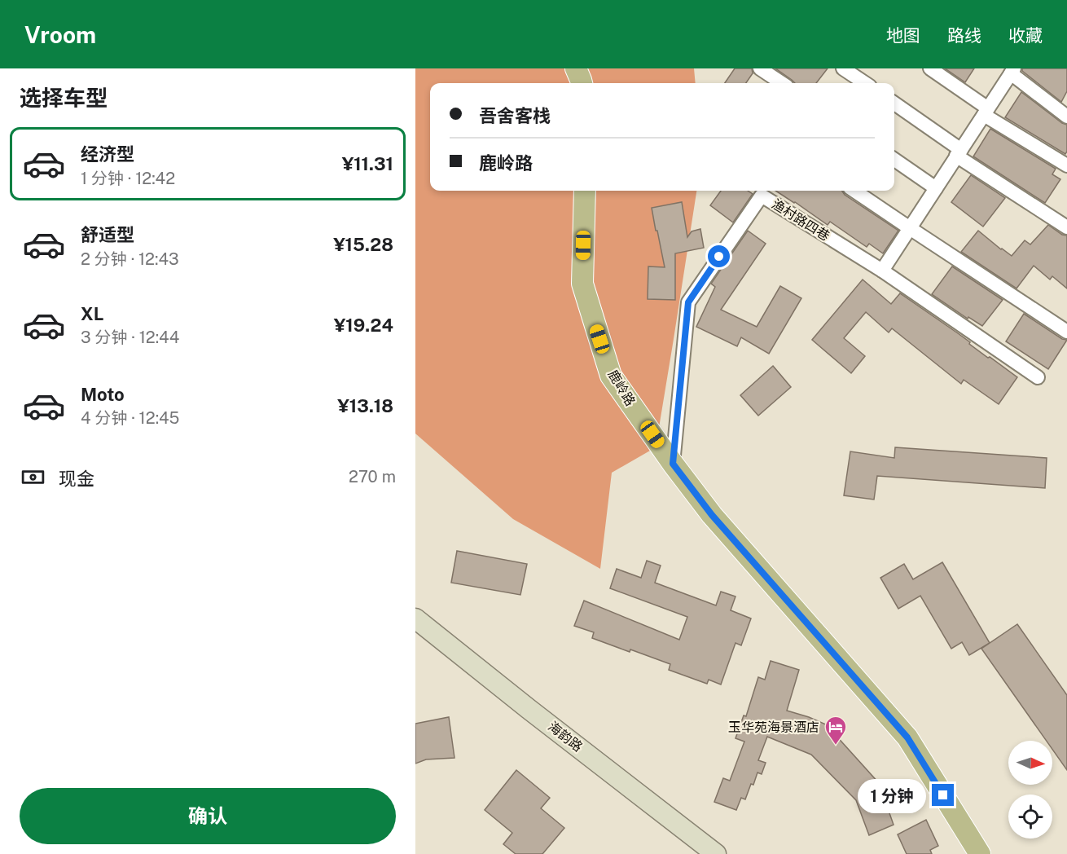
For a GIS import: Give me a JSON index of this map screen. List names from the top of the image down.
{
  "streets": {
    "main road": ["鹿岭路"],
    "street": ["渔村路四巷", "海韵路"]
  },
  "crossings": [
    ["渔村路四巷", "鹿岭路"]
  ],
  "places": {
    "hotel": ["玉华苑海景酒店"]
  },
  "north": "right",
  "page": {
    "header": "Vroom",
    "nav": ["地图", "路线", "收藏"],
    "heading": "选择车型",
    "banner": ["吾舍客栈", "鹿岭路"],
    "list": [
      {
        "name": "经济型",
        "note": "1 分钟 · 12:42",
        "value": "¥11.31"
      },
      {
        "name": "舒适型",
        "note": "2 分钟 · 12:43",
        "value": "¥15.28"
      },
      {
        "name": "XL",
        "note": "3 分钟 · 12:44",
        "value": "¥19.24"
      },
      {
        "name": "Moto",
        "note": "4 分钟 · 12:45",
        "value": "¥13.18"
      }
    ],
    "pay": ["现金", "270 m"],
    "buttons": "确认",
    "bubble": "1 分钟"
  }
}
